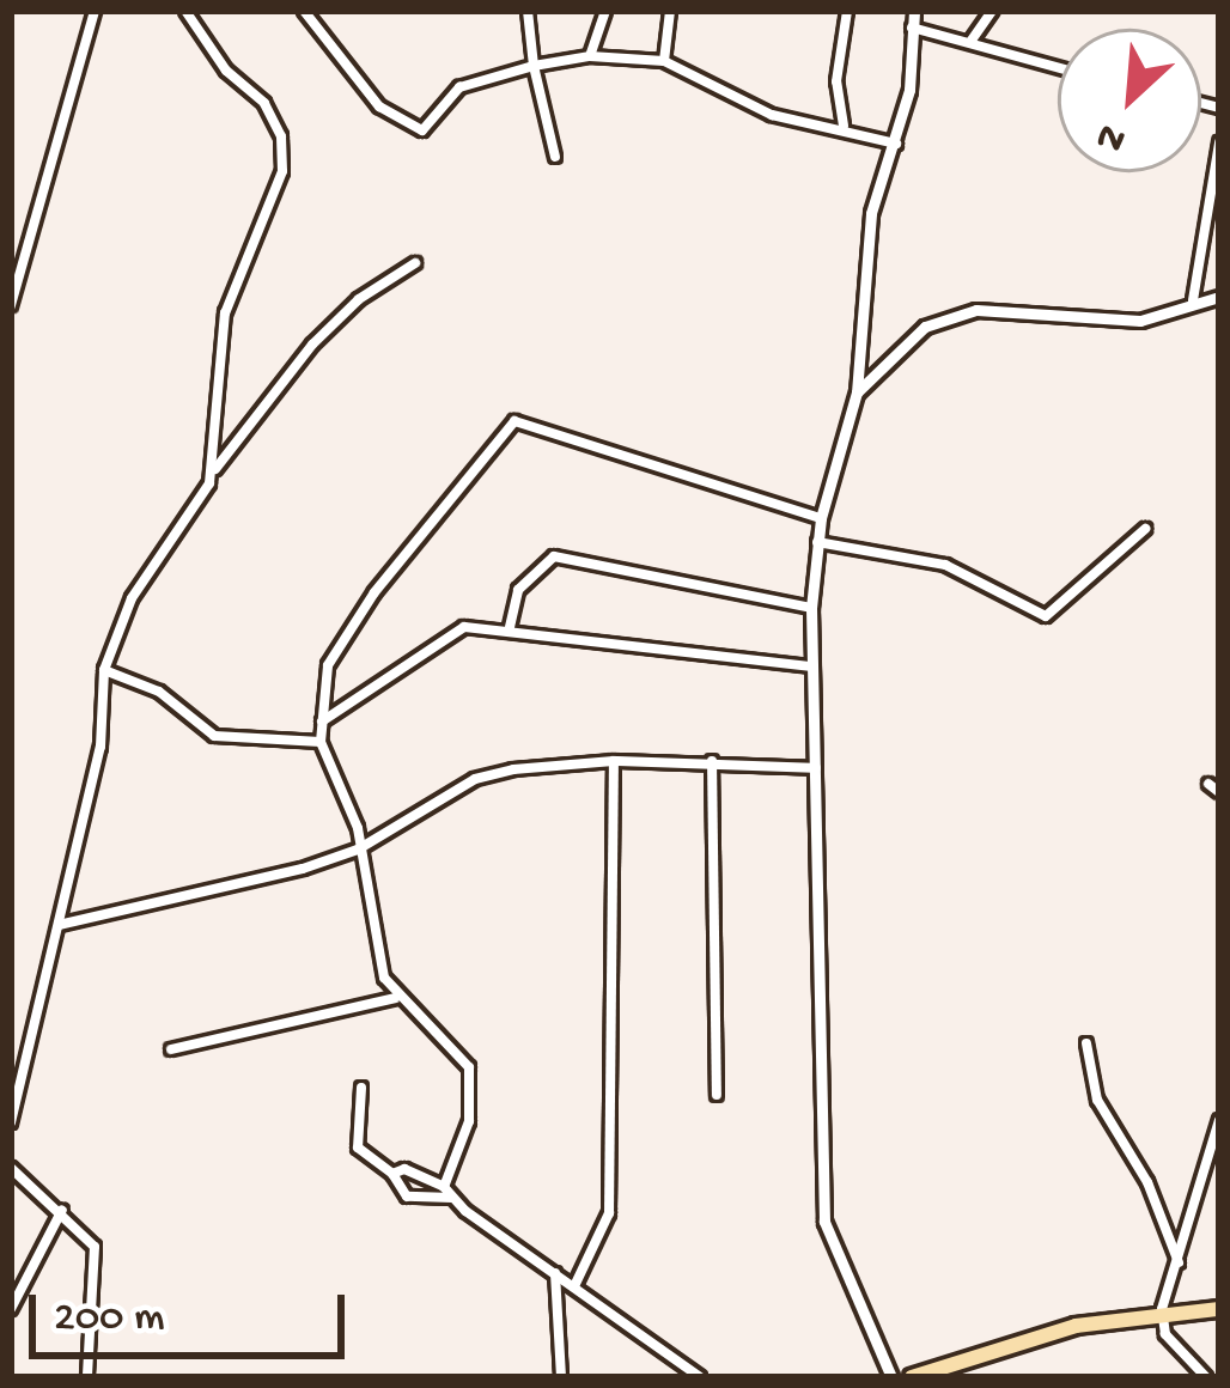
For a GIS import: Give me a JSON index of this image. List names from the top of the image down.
{
  "scale_bar": "200 m",
  "north": "bottom left"
}
